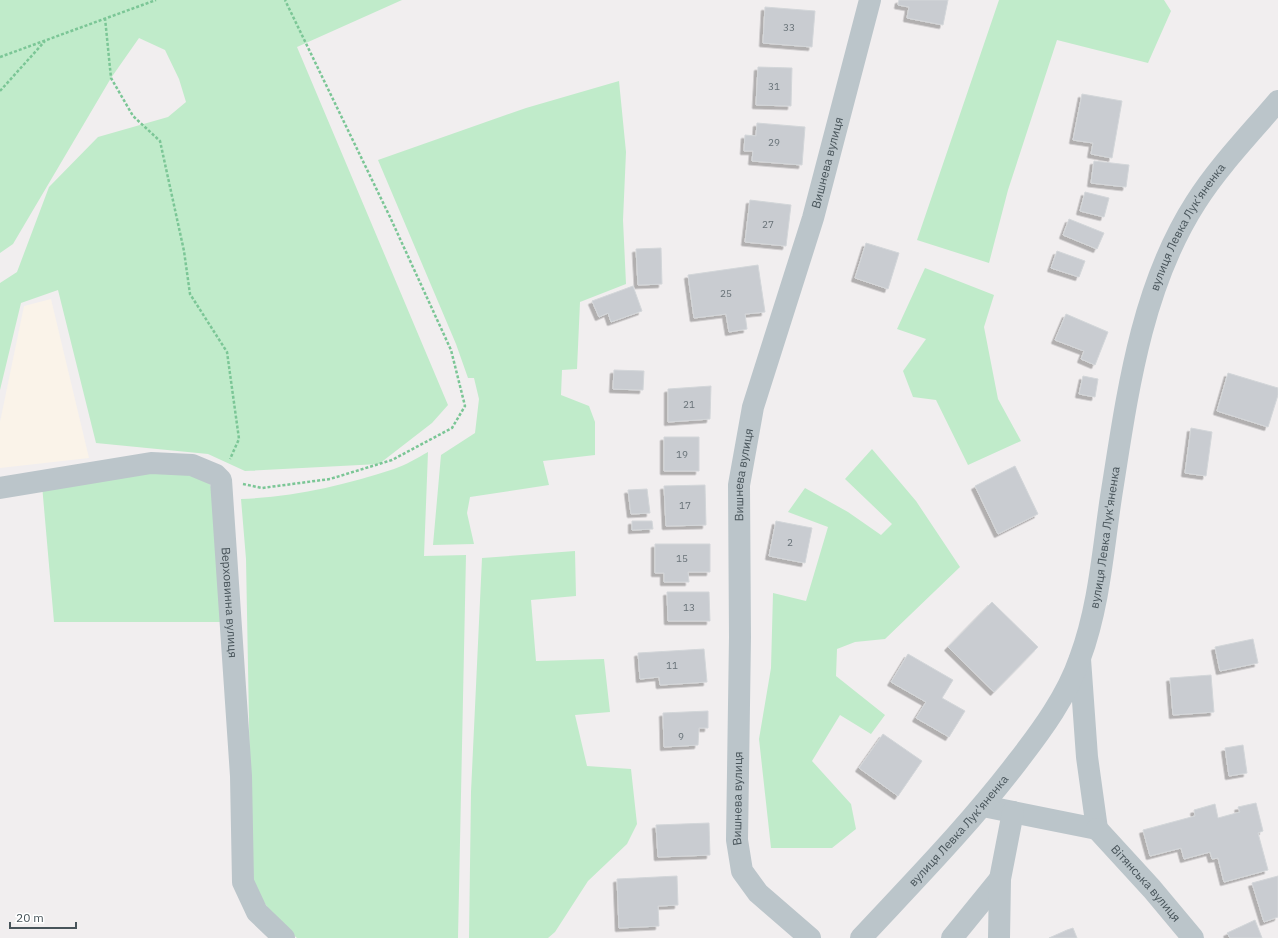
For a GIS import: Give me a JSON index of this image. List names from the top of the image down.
{
  "streets": {
    "street": [
      "Вишнева вулиця",
      "вулиця Левка Лук'яненка",
      "Верховинна вулиця",
      "Вітянська вулиця"
    ]
  },
  "house_numbers": [
    "33",
    "31",
    "29",
    "27",
    "25",
    "21",
    "19",
    "17",
    "2",
    "15",
    "13",
    "11",
    "9"
  ],
  "scale_bar": "20 m"
}
